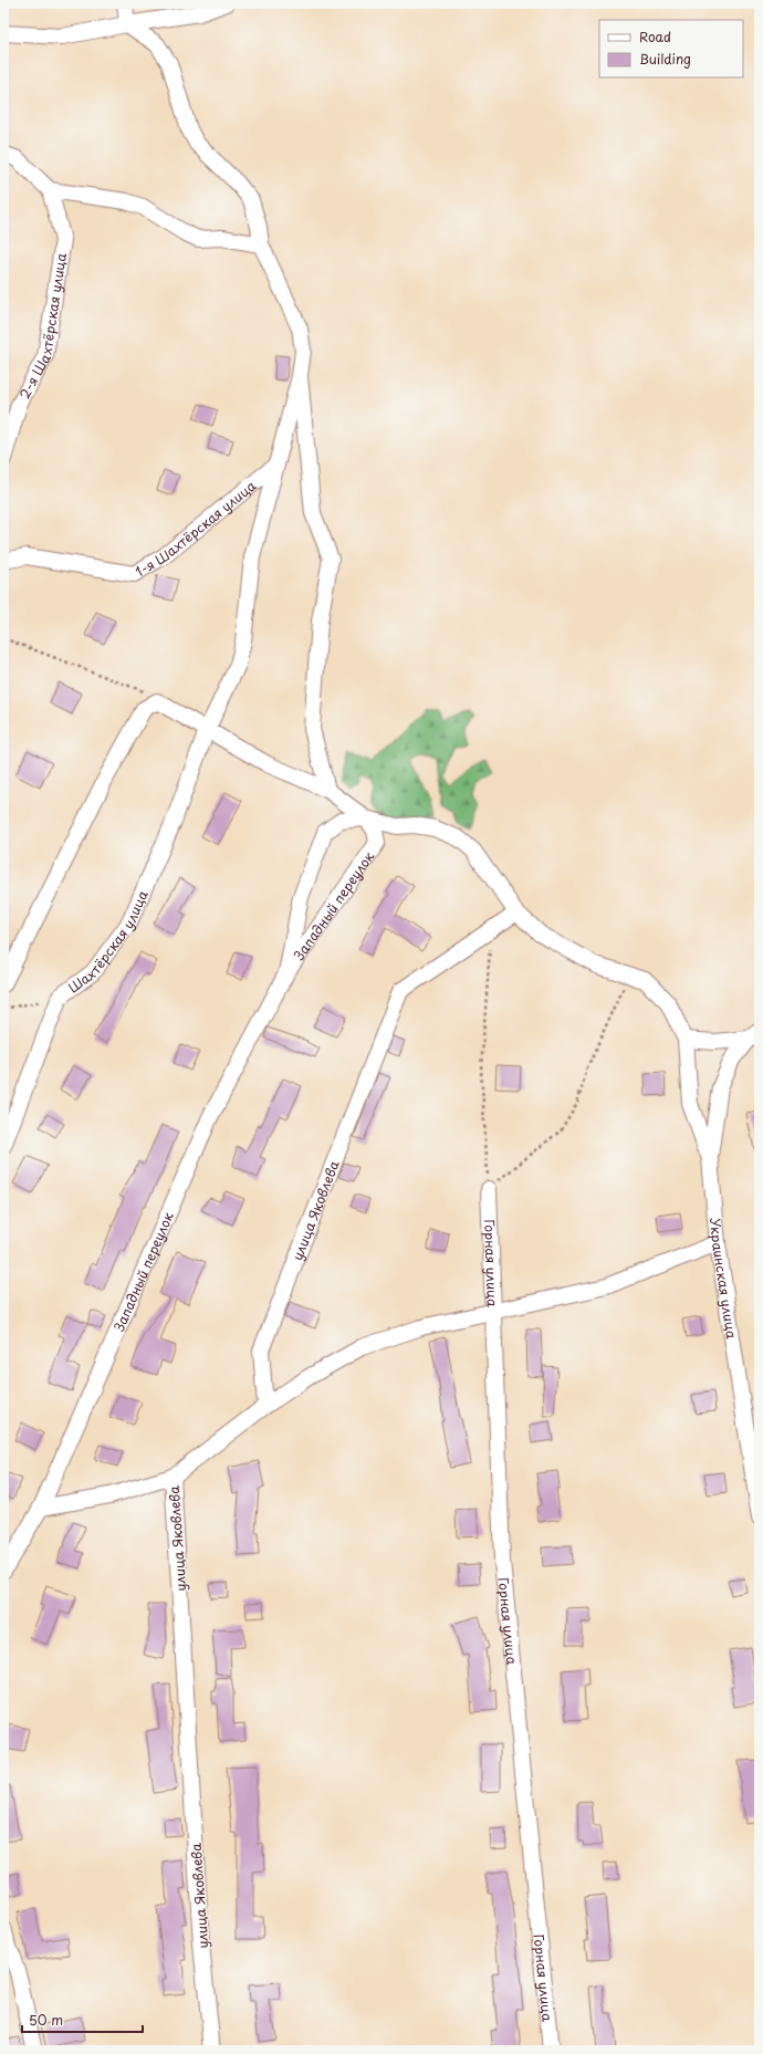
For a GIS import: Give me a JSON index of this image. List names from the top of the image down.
{
  "streets": {
    "street": [
      "2-я Шахтёрская улица",
      "1-я Шахтёрская улица",
      "Западный переулок",
      "Шахтёрская улица",
      "улица Яковлева",
      "Горная улица",
      "Украинская улица"
    ]
  },
  "crossings": [
    ["1-я Шахтёрская улица", "Шахтёрская улица"]
  ],
  "legend": ["Road", "Building"],
  "scale_bar": "50 m"
}
